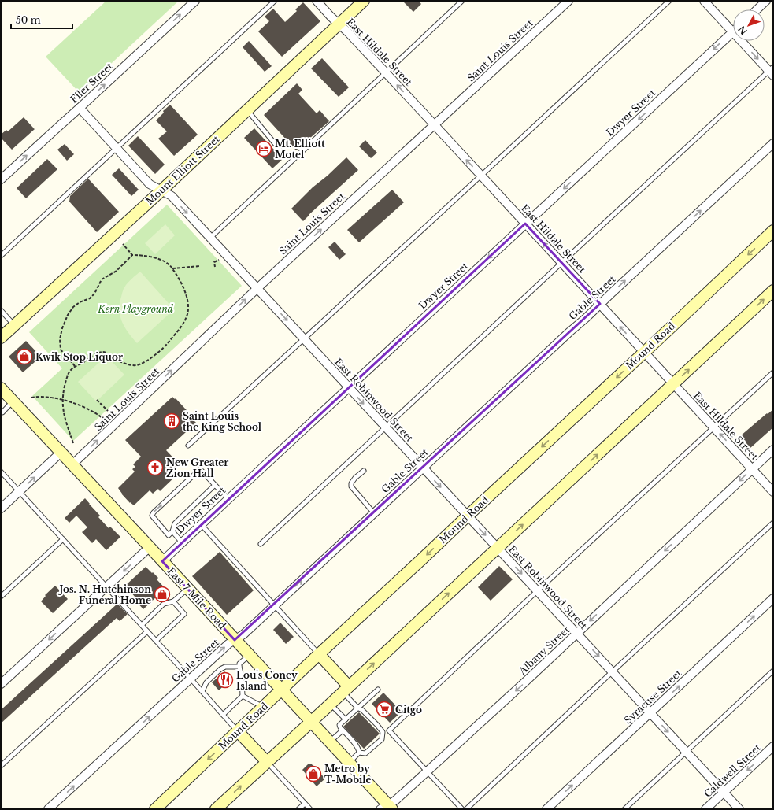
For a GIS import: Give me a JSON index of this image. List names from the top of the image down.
{
  "streets": {
    "main road": ["Mount Elliott Street", "Mound Road", "East 7 Mile Road"],
    "street": [
      "Saint Louis Street",
      "East Hildale Street",
      "Filer Street",
      "Dwyer Street",
      "Gable Street",
      "East Robinwood Street",
      "Albany Street",
      "Syracuse Street",
      "Caldwell Street"
    ]
  },
  "crossings": [
    ["Saint Louis Street", "East Hildale Street"],
    ["Saint Louis Street", "East Robinwood Street"],
    ["Saint Louis Street", "East 7 Mile Road"],
    ["East Hildale Street", "Dwyer Street"],
    ["East Hildale Street", "Mount Elliott Street"],
    ["East Hildale Street", "Gable Street"],
    ["East Hildale Street", "Mound Road"],
    ["East Hildale Street", "Albany Street"],
    ["Filer Street", "East Robinwood Street"],
    ["Dwyer Street", "East Robinwood Street"],
    ["Dwyer Street", "East 7 Mile Road"],
    ["Mount Elliott Street", "East Robinwood Street"],
    ["Gable Street", "East Robinwood Street"],
    ["Gable Street", "East 7 Mile Road"],
    ["Mound Road", "East Robinwood Street"],
    ["Mound Road", "East 7 Mile Road"],
    ["East Robinwood Street", "Albany Street"],
    ["East Robinwood Street", "Syracuse Street"],
    ["East Robinwood Street", "Caldwell Street"],
    ["East 7 Mile Road", "Albany Street"]
  ],
  "one_way": [
    "Saint Louis Street",
    "East Hildale Street",
    "Filer Street",
    "Dwyer Street",
    "Gable Street",
    "East Robinwood Street",
    "Albany Street",
    "Syracuse Street",
    "Caldwell Street"
  ],
  "parks": ["Kern Playground"],
  "places": {
    "hotel": ["Mt. Elliott Motel"],
    "shop": ["Kwik Stop Liquor", "Jos. N. Hutchinson Funeral Home", "Metro by T-Mobile"],
    "building": ["Saint Louis the King School"],
    "church": ["New Greater Zion Hall"],
    "restaurant": ["Lou's Coney Island"],
    "supermarket": ["Citgo"]
  },
  "scale_bar": "50 m",
  "north": "bottom left"
}
